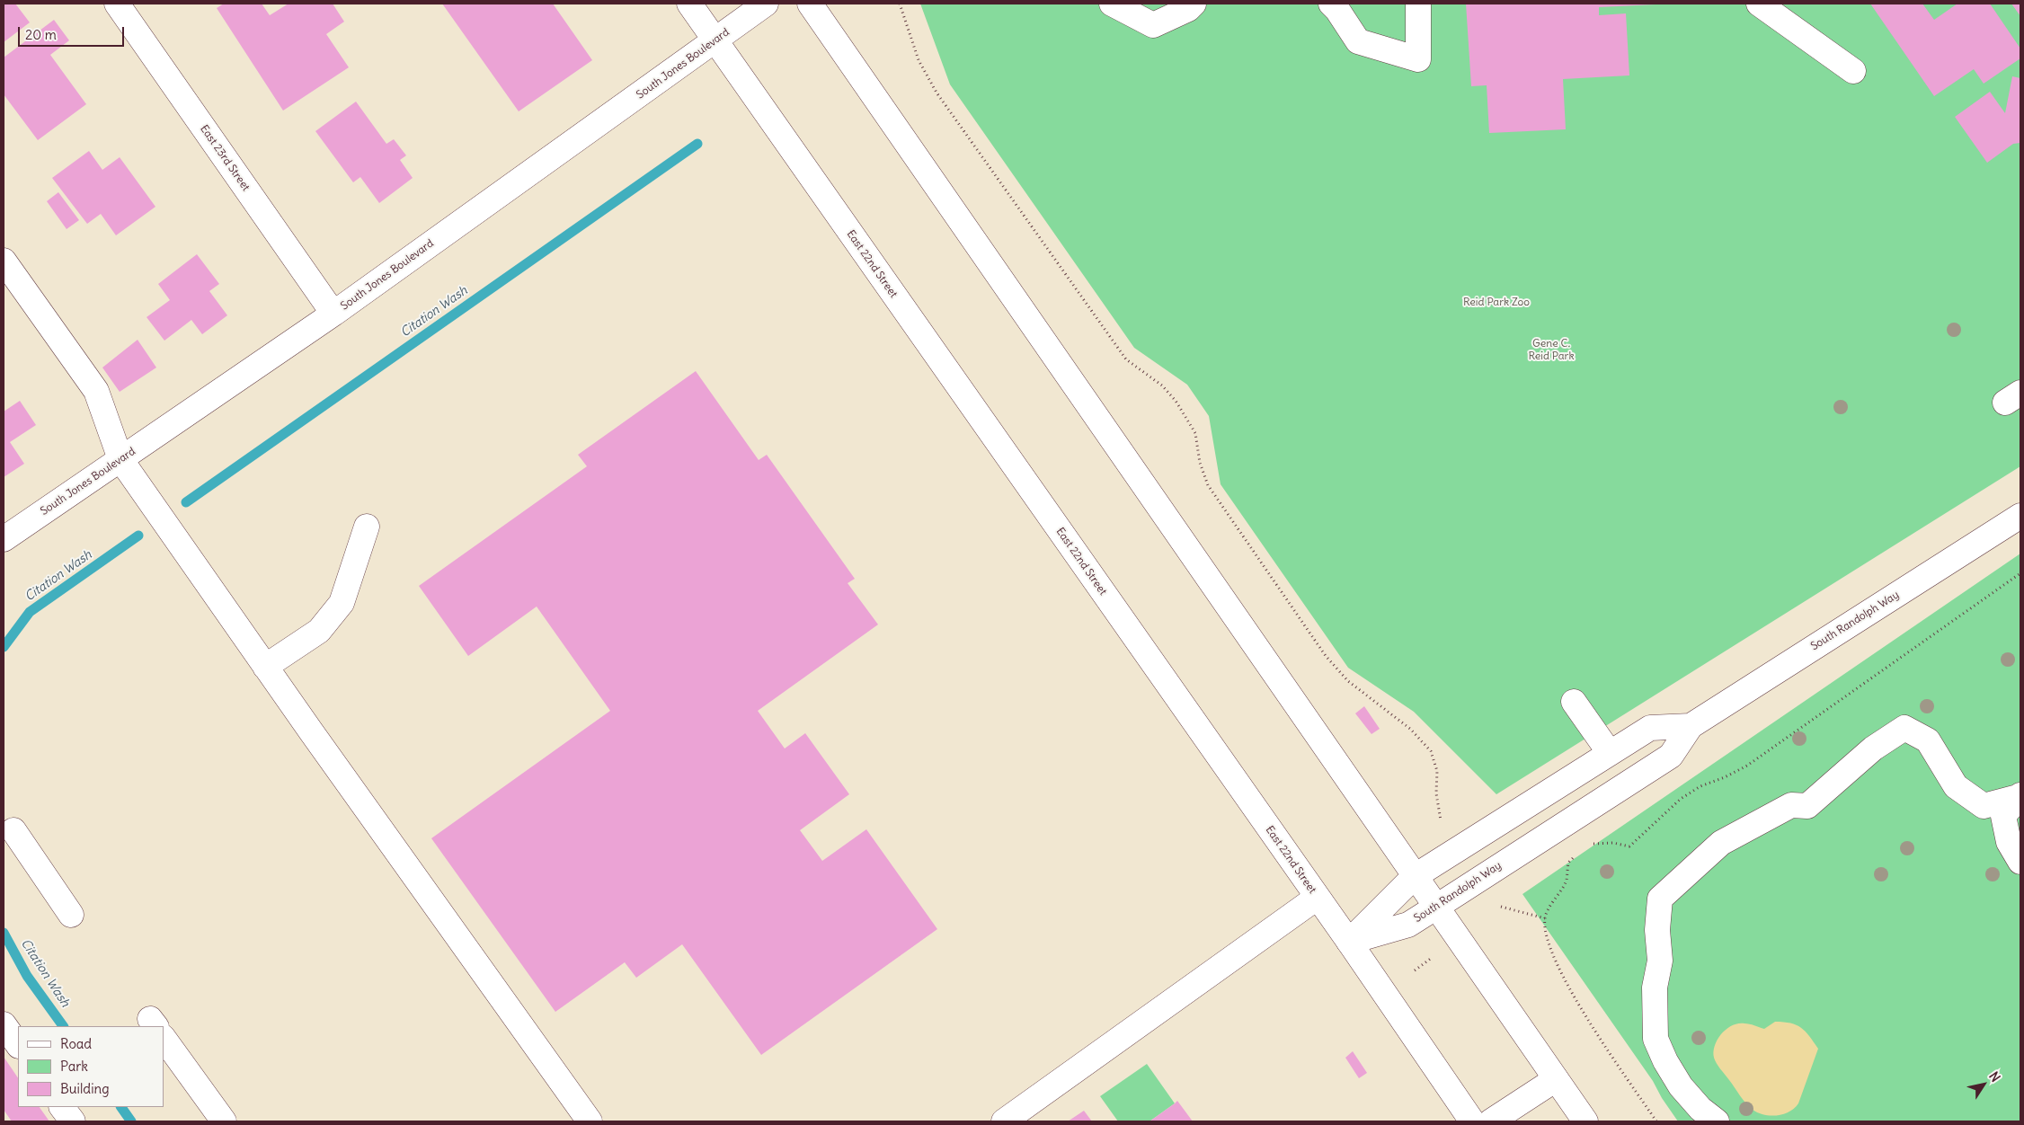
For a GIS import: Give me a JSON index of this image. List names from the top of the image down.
{
  "streets": {
    "street": [
      "South Jones Boulevard",
      "East 23rd Street",
      "East 22nd Street",
      "South Randolph Way"
    ]
  },
  "crossings": [
    ["South Jones Boulevard", "East 23rd Street"],
    ["South Jones Boulevard", "East 22nd Street"],
    ["East 22nd Street", "South Randolph Way"]
  ],
  "water": ["Citation Wash"],
  "parks": ["Reid Park Zoo", "Gene C. Reid Park"],
  "legend": ["Road", "Park", "Building"],
  "scale_bar": "20 m",
  "north": "top right"
}
